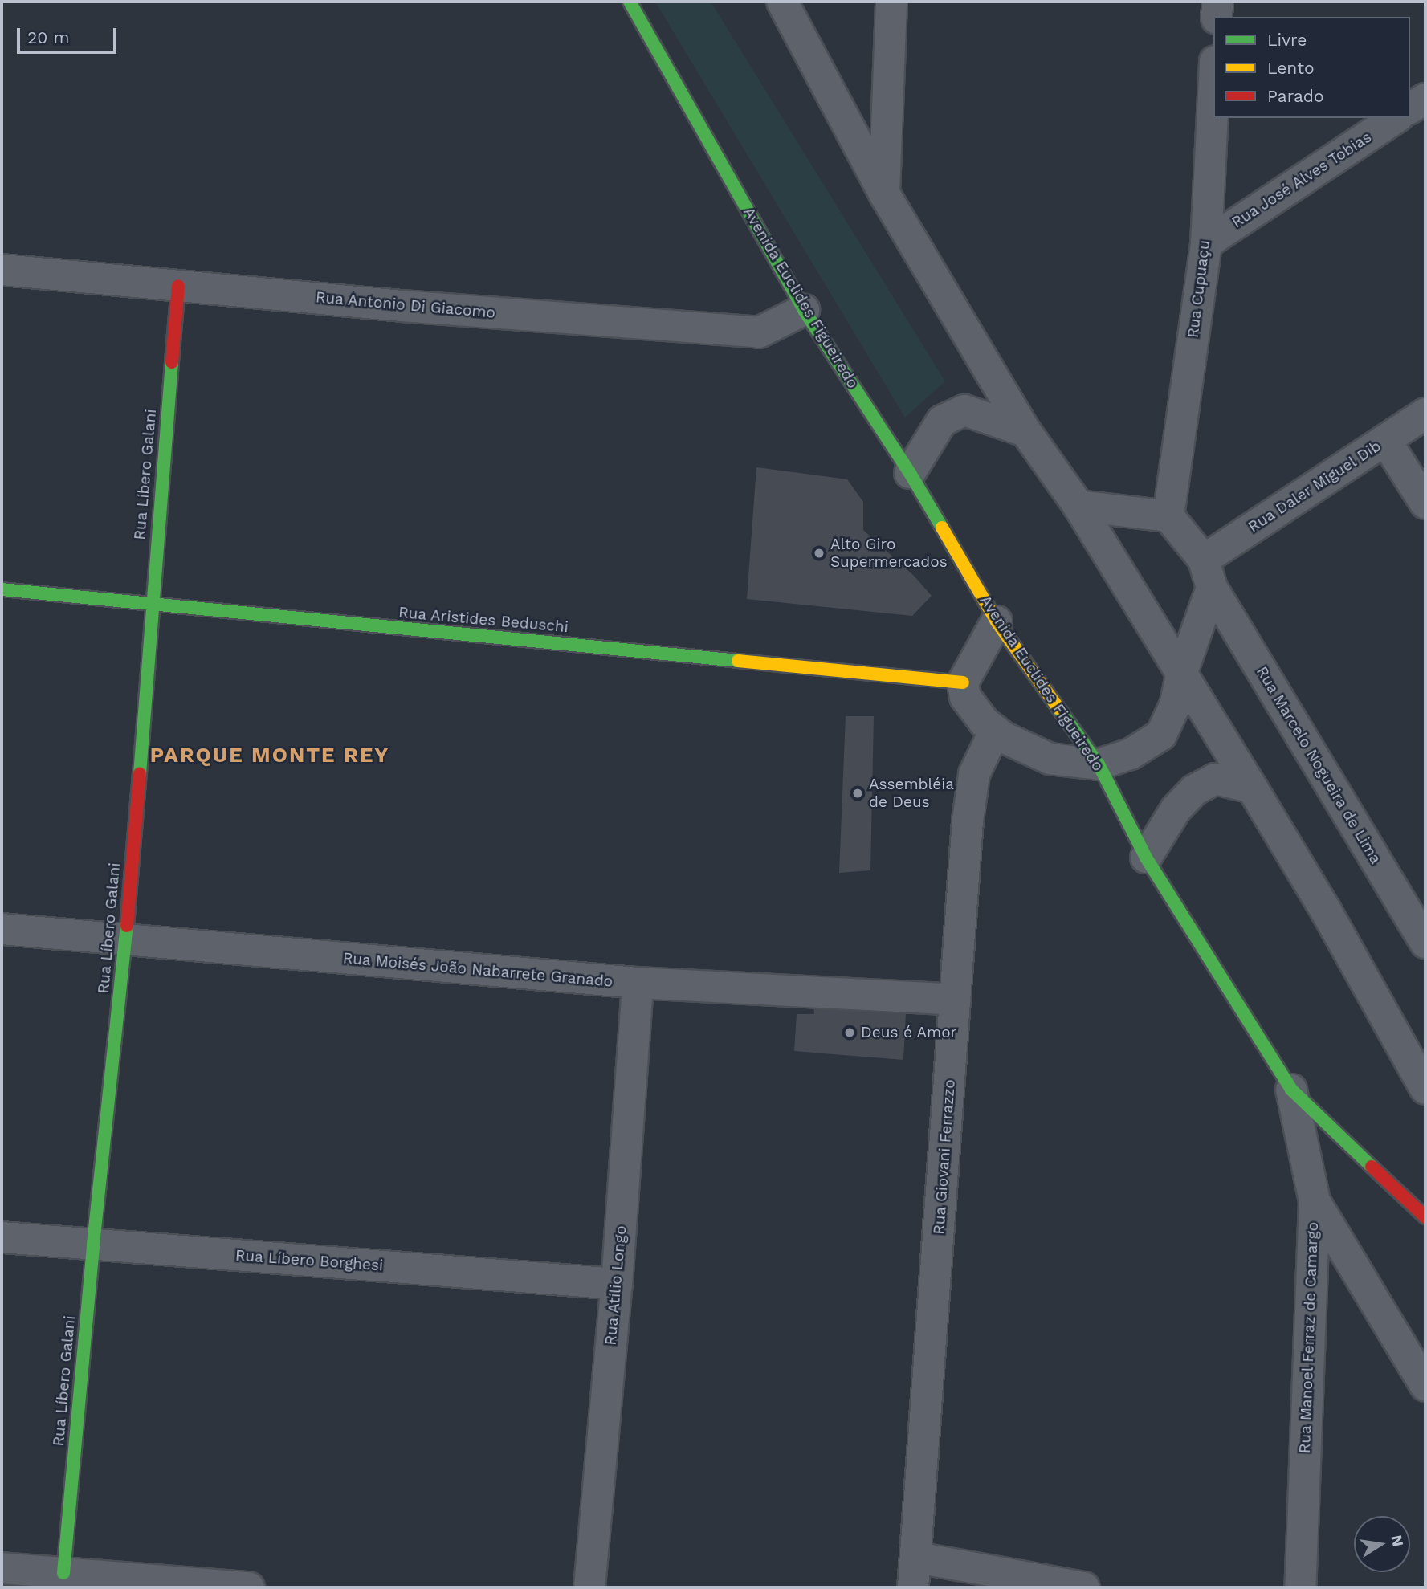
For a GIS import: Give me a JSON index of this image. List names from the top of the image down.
{
  "streets": {
    "street": [
      "Rua José Alves Tobias",
      "Rua Cupuaçu",
      "Avenida Euclides Figueiredo",
      "Rua Antonio Di Giacomo",
      "Rua Líbero Galani",
      "Rua Daler Miguel Dib",
      "Rua Aristides Beduschi",
      "Rua Marcelo Nogueira de Lima",
      "Rua Moisés João Nabarrete Granado",
      "Rua Giovani Ferrazzo",
      "Rua Líbero Borghesi",
      "Rua Atílio Longo",
      "Rua Manoel Ferraz de Camargo"
    ]
  },
  "crossings": [
    ["Rua José Alves Tobias", "Rua Cupuaçu"],
    ["Avenida Euclides Figueiredo", "Rua Antonio Di Giacomo"],
    ["Avenida Euclides Figueiredo", "Rua Manoel Ferraz de Camargo"],
    ["Rua Antonio Di Giacomo", "Rua Líbero Galani"],
    ["Rua Líbero Galani", "Rua Aristides Beduschi"],
    ["Rua Líbero Galani", "Rua Moisés João Nabarrete Granado"],
    ["Rua Líbero Galani", "Rua Líbero Borghesi"],
    ["Rua Daler Miguel Dib", "Rua Marcelo Nogueira de Lima"],
    ["Rua Moisés João Nabarrete Granado", "Rua Giovani Ferrazzo"],
    ["Rua Moisés João Nabarrete Granado", "Rua Atílio Longo"],
    ["Rua Líbero Borghesi", "Rua Atílio Longo"]
  ],
  "districts": ["PARQUE MONTE REY"],
  "places": ["Alto Giro Supermercados", "Assembléia de Deus", "Deus é Amor"],
  "legend": ["Livre", "Lento", "Parado"],
  "scale_bar": "20 m",
  "north": "right"
}
